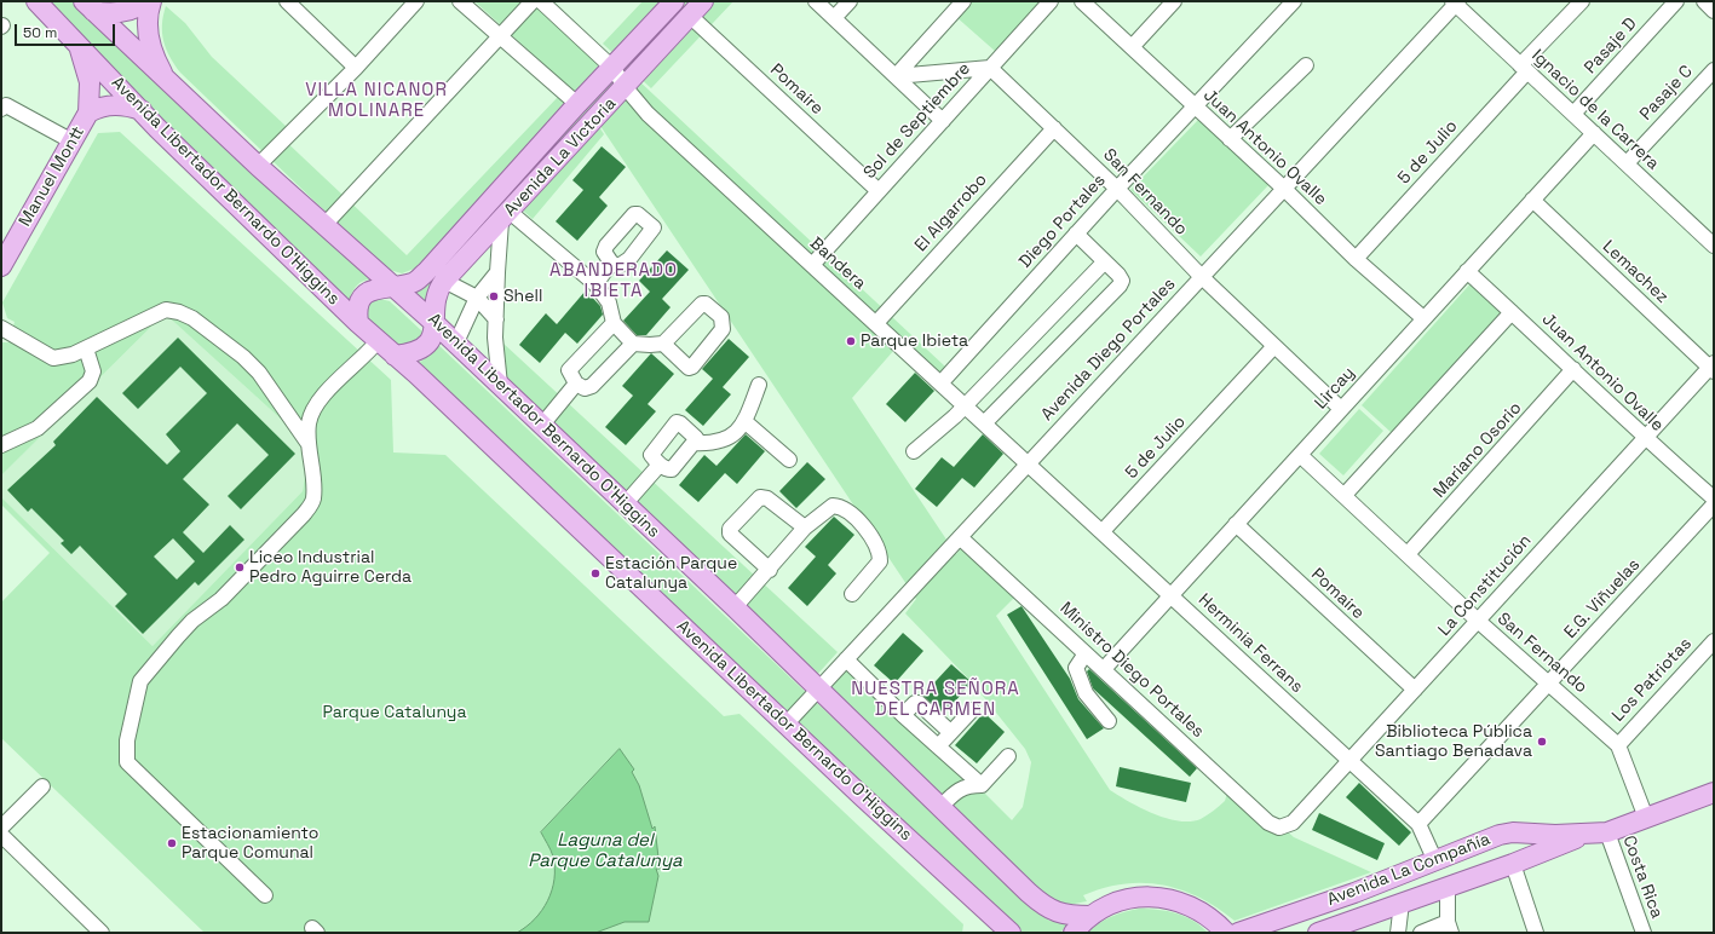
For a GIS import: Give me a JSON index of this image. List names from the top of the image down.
{
  "streets": {
    "main road": [
      "Avenida La Victoria",
      "Manuel Montt",
      "Avenida Libertador Bernardo O'Higgins",
      "Avenida La Compañía"
    ],
    "street": [
      "Pasaje D",
      "Pomaire",
      "Pasaje C",
      "Ignacio de la Carrera",
      "Sol de Septiembre",
      "Juan Antonio Ovalle",
      "5 de Julio",
      "San Fernando",
      "El Algarrobo",
      "Diego Portales",
      "Bandera",
      "Lemachez",
      "Avenida Diego Portales",
      "Lircay",
      "Mariano Osorio",
      "La Constitución",
      "E.G. Viñuelas",
      "Herminia Ferrans",
      "Ministro Diego Portales",
      "Los Patriotas",
      "Costa Rica"
    ]
  },
  "crossings": [
    ["Pasaje D", "Ignacio de la Carrera"],
    ["Pomaire", "Sol de Septiembre"],
    ["Pomaire", "Avenida La Victoria"],
    ["Pomaire", "Lircay"],
    ["Pomaire", "La Constitución"],
    ["Pasaje C", "Ignacio de la Carrera"],
    ["Ignacio de la Carrera", "5 de Julio"],
    ["Ignacio de la Carrera", "Avenida Diego Portales"],
    ["Ignacio de la Carrera", "Lircay"],
    ["Sol de Septiembre", "San Fernando"],
    ["Sol de Septiembre", "Bandera"],
    ["Juan Antonio Ovalle", "5 de Julio"],
    ["Juan Antonio Ovalle", "Diego Portales"],
    ["Juan Antonio Ovalle", "Avenida Diego Portales"],
    ["Juan Antonio Ovalle", "Lircay"],
    ["Juan Antonio Ovalle", "Mariano Osorio"],
    ["Juan Antonio Ovalle", "La Constitución"],
    ["5 de Julio", "San Fernando"],
    ["5 de Julio", "Herminia Ferrans"],
    ["Avenida La Victoria", "Avenida Libertador Bernardo O'Higgins"],
    ["Avenida La Victoria", "Bandera"],
    ["Manuel Montt", "Avenida Libertador Bernardo O'Higgins"],
    ["Avenida Libertador Bernardo O'Higgins", "Avenida Diego Portales"],
    ["San Fernando", "El Algarrobo"],
    ["San Fernando", "Diego Portales"],
    ["San Fernando", "Avenida Diego Portales"],
    ["San Fernando", "Lircay"],
    ["San Fernando", "Mariano Osorio"],
    ["San Fernando", "La Constitución"],
    ["San Fernando", "E.G. Viñuelas"],
    ["San Fernando", "Los Patriotas"],
    ["San Fernando", "Avenida La Compañía"],
    ["El Algarrobo", "Bandera"],
    ["Diego Portales", "Bandera"],
    ["Bandera", "Avenida Diego Portales"],
    ["Bandera", "Herminia Ferrans"],
    ["Lemachez", "Lircay"],
    ["Lemachez", "La Constitución"],
    ["Avenida Diego Portales", "Herminia Ferrans"],
    ["Avenida Diego Portales", "Ministro Diego Portales"],
    ["Lircay", "Herminia Ferrans"],
    ["Lircay", "Ministro Diego Portales"],
    ["La Constitución", "Herminia Ferrans"],
    ["La Constitución", "Ministro Diego Portales"],
    ["E.G. Viñuelas", "Herminia Ferrans"],
    ["Herminia Ferrans", "Avenida La Compañía"],
    ["Avenida La Compañía", "Costa Rica"]
  ],
  "districts": ["VILLA NICANOR MOLINARE", "ABANDERADO IBIETA", "NUESTRA SEÑORA DEL CARMEN"],
  "water": ["Laguna del Parque Catalunya"],
  "parks": ["Parque Catalunya"],
  "places": [
    "Shell",
    "Parque Ibieta",
    "Liceo Industrial Pedro Aguirre Cerda",
    "Estación Parque Catalunya",
    "Biblioteca Pública Santiago Benadava",
    "Estacionamiento Parque Comunal"
  ],
  "scale_bar": "50 m"
}
